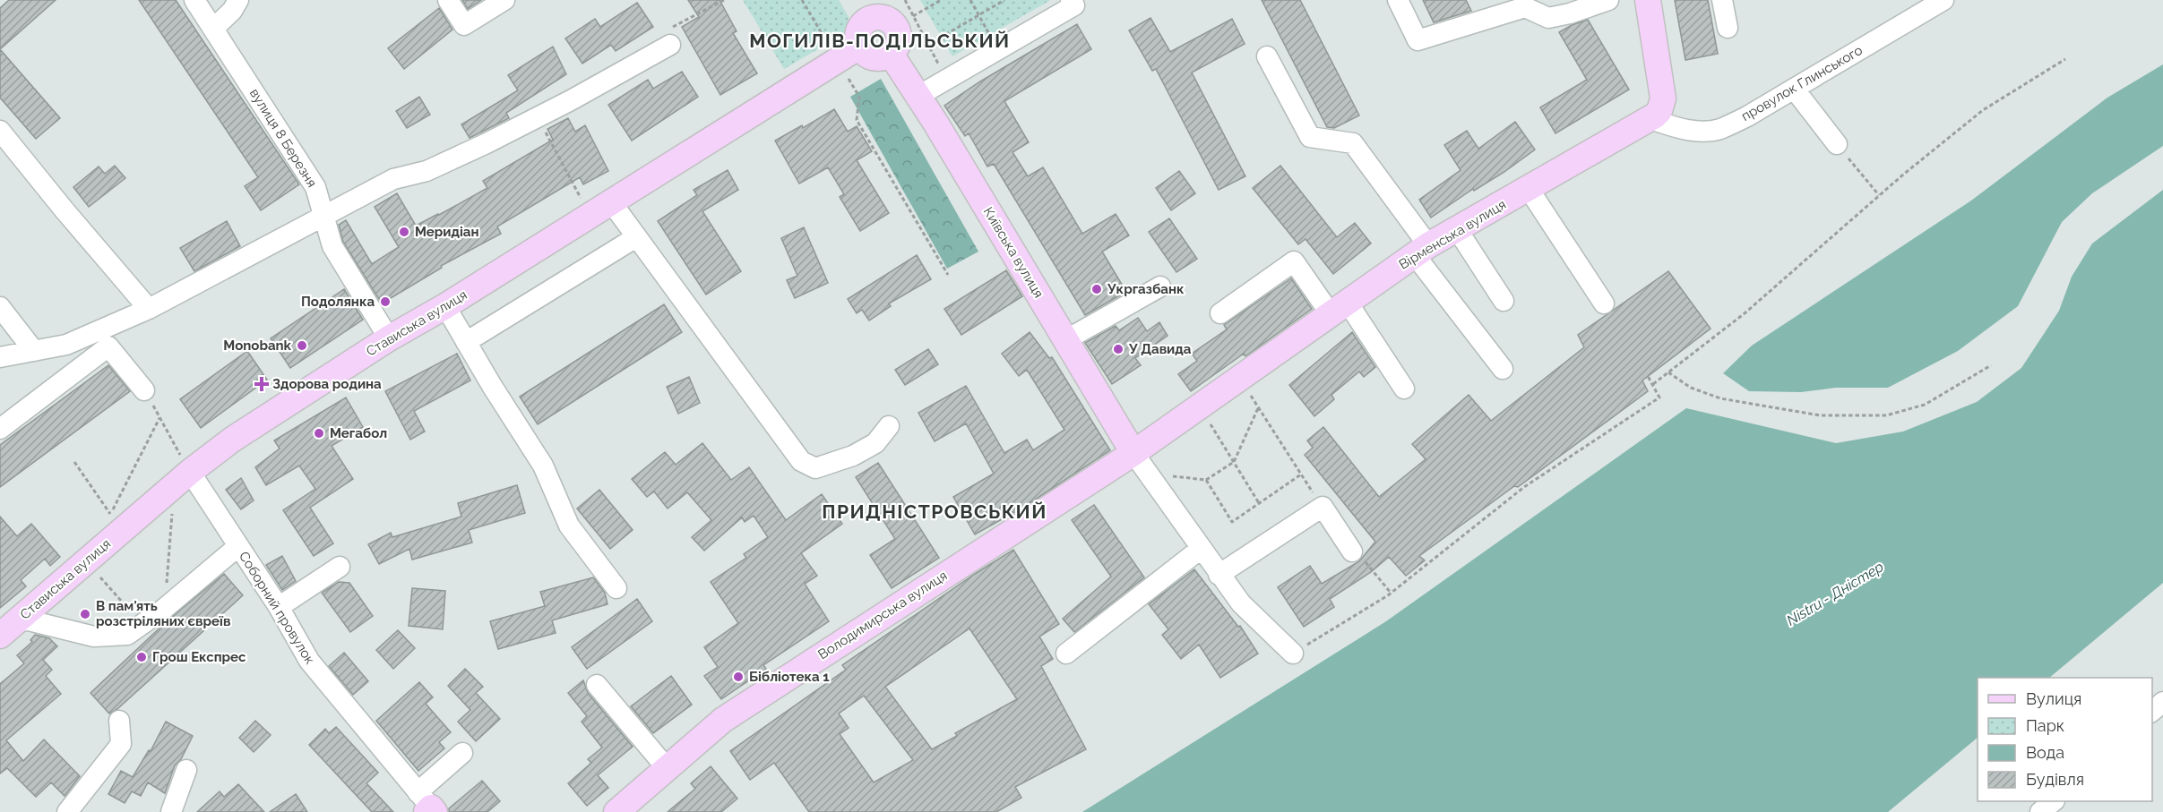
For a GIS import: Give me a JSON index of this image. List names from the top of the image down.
{
  "streets": {
    "main road": [
      "Вірменська вулиця",
      "Київська вулиця",
      "Стависька вулиця",
      "Володимирська вулиця"
    ],
    "street": ["провулок Глинського", "вулиця 8 Березня", "Соборний провулок"]
  },
  "crossings": [
    ["провулок Глинського", "Вірменська вулиця"],
    ["вулиця 8 Березня", "Стависька вулиця"],
    ["Вірменська вулиця", "Київська вулиця"],
    ["Вірменська вулиця", "Володимирська вулиця"],
    ["Київська вулиця", "Стависька вулиця"],
    ["Київська вулиця", "Володимирська вулиця"],
    ["Стависька вулиця", "Соборний провулок"]
  ],
  "districts": ["МОГИЛІВ-ПОДІЛЬСЬКИЙ", "ПРИДНІСТРОВСЬКИЙ"],
  "water": ["Nistru - Дністер"],
  "places": {
    "other": [
      "Меридіан",
      "Укргазбанк",
      "Подолянка",
      "Monobank",
      "У Давида",
      "Мегабол",
      "В пам'ять розстріляних євреїв",
      "Грош Експрес",
      "Бібліотека 1"
    ],
    "health": ["Здорова родина"]
  },
  "legend": [
    "Вулиця",
    "Парк",
    "Вода",
    "Будівля"
  ]
}
